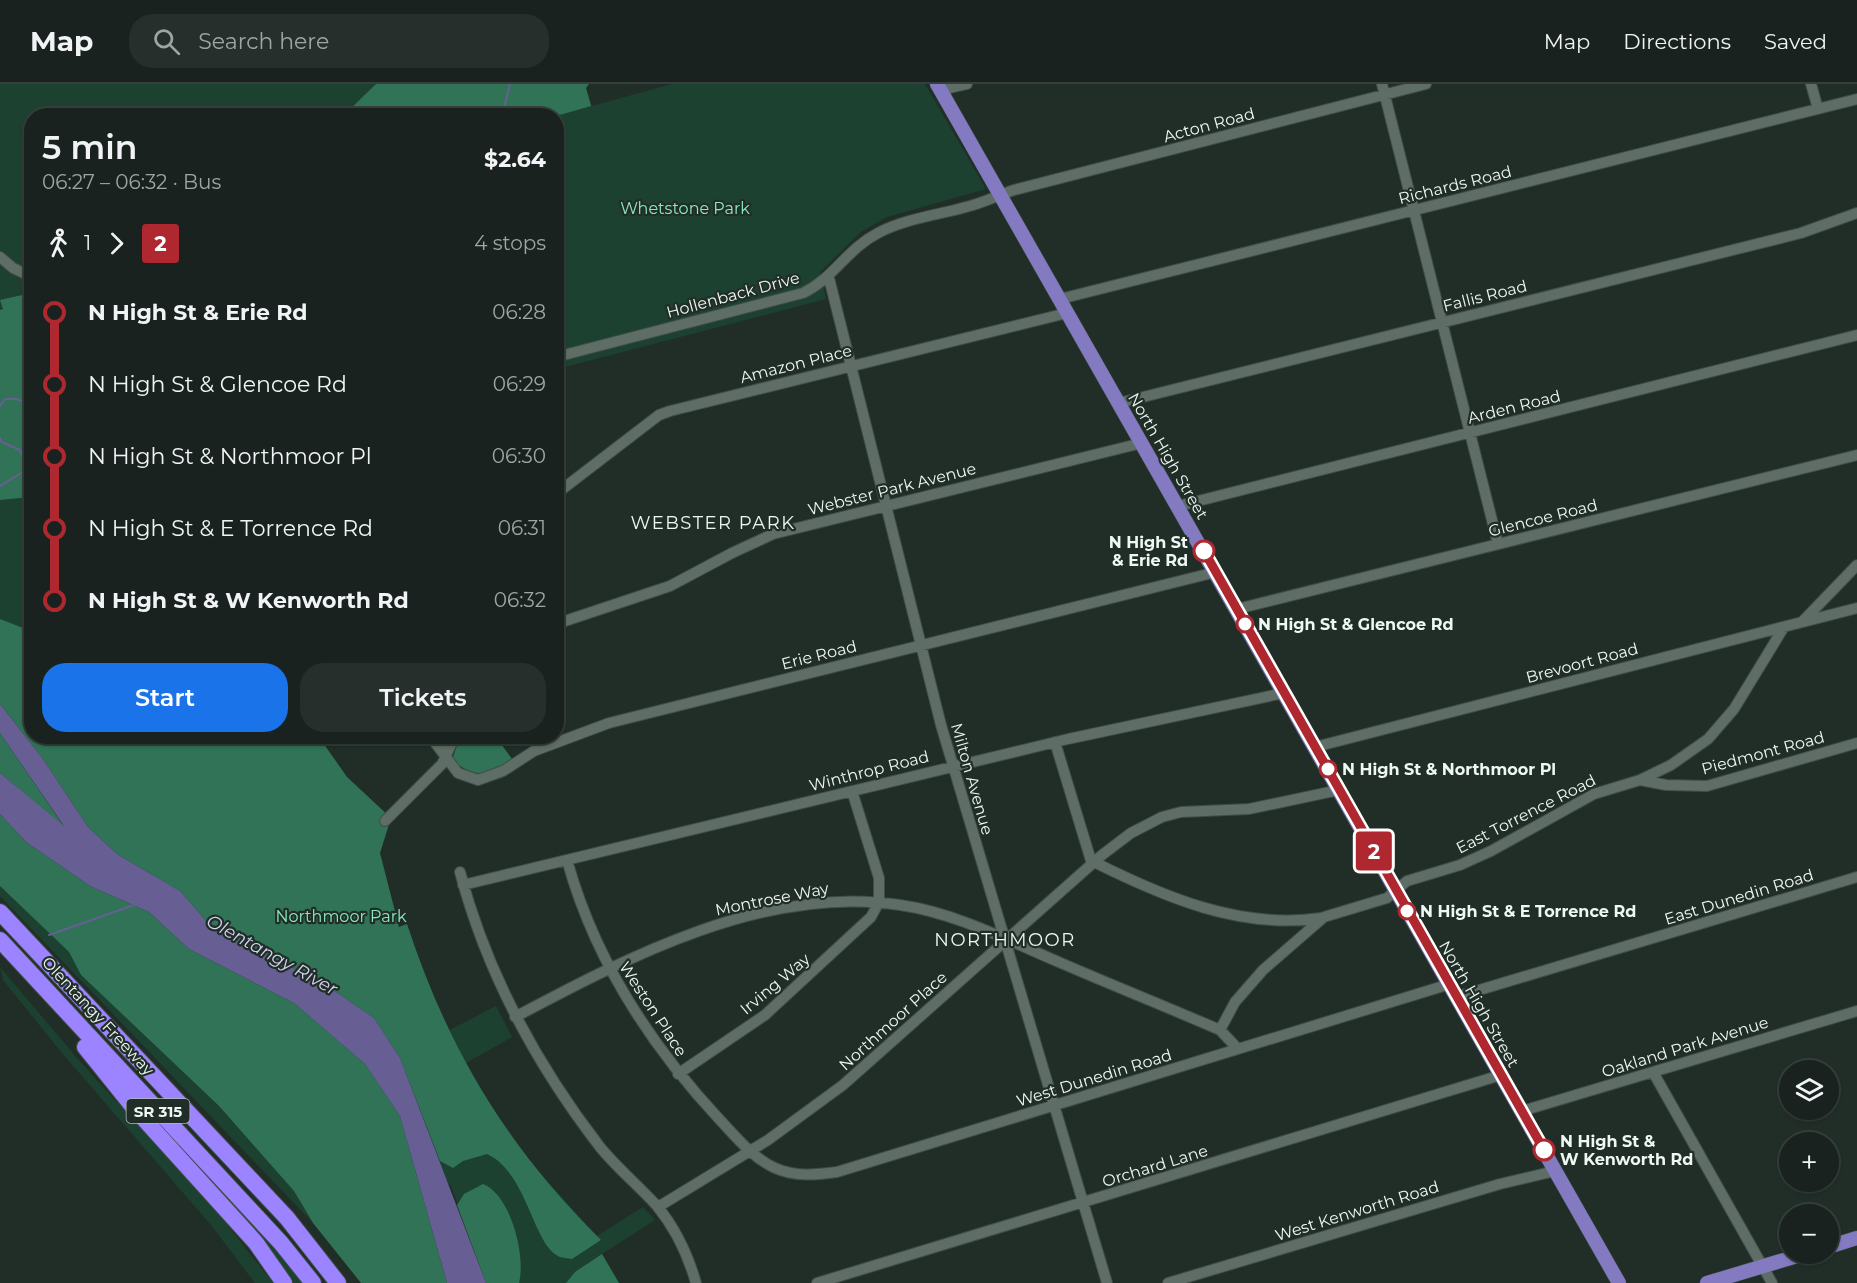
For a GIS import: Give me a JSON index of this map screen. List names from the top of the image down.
{
  "streets": {
    "highway": ["Olentangy Freeway", "SR 315"],
    "main road": ["North High Street"],
    "street": [
      "Acton Road",
      "Richards Road",
      "Hollenback Drive",
      "Fallis Road",
      "Amazon Place",
      "Arden Road",
      "Webster Park Avenue",
      "Glencoe Road",
      "Erie Road",
      "Brevoort Road",
      "Piedmont Road",
      "Winthrop Road",
      "Milton Avenue",
      "East Torrence Road",
      "East Dunedin Road",
      "Montrose Way",
      "Irving Way",
      "Weston Place",
      "Northmoor Place",
      "Oakland Park Avenue",
      "West Dunedin Road",
      "Orchard Lane",
      "West Kenworth Road"
    ]
  },
  "crossings": [
    ["Acton Road", "Hollenback Drive"],
    ["Acton Road", "North High Street"],
    ["Richards Road", "North High Street"],
    ["Hollenback Drive", "North High Street"],
    ["Hollenback Drive", "Milton Avenue"],
    ["Fallis Road", "North High Street"],
    ["Amazon Place", "North High Street"],
    ["Amazon Place", "Milton Avenue"],
    ["Arden Road", "North High Street"],
    ["North High Street", "Webster Park Avenue"],
    ["North High Street", "Glencoe Road"],
    ["North High Street", "Erie Road"],
    ["North High Street", "Brevoort Road"],
    ["North High Street", "Winthrop Road"],
    ["North High Street", "East Torrence Road"],
    ["North High Street", "East Dunedin Road"],
    ["North High Street", "Northmoor Place"],
    ["North High Street", "Oakland Park Avenue"],
    ["North High Street", "West Dunedin Road"],
    ["North High Street", "Orchard Lane"],
    ["North High Street", "West Kenworth Road"],
    ["Webster Park Avenue", "Milton Avenue"],
    ["Erie Road", "Milton Avenue"],
    ["Brevoort Road", "East Torrence Road"],
    ["Piedmont Road", "East Torrence Road"],
    ["Winthrop Road", "Milton Avenue"],
    ["Winthrop Road", "Weston Place"],
    ["Milton Avenue", "Montrose Way"],
    ["Milton Avenue", "Northmoor Place"],
    ["Milton Avenue", "West Dunedin Road"],
    ["Milton Avenue", "Orchard Lane"],
    ["East Dunedin Road", "West Dunedin Road"],
    ["Montrose Way", "Irving Way"],
    ["Montrose Way", "Weston Place"],
    ["Montrose Way", "Northmoor Place"],
    ["Montrose Way", "West Dunedin Road"],
    ["Irving Way", "Weston Place"],
    ["Weston Place", "Northmoor Place"],
    ["Weston Place", "West Dunedin Road"],
    ["Northmoor Place", "West Dunedin Road"]
  ],
  "districts": ["WEBSTER PARK", "NORTHMOOR"],
  "water": ["Olentangy River"],
  "parks": ["Whetstone Park", "Northmoor Park"],
  "places": [
    "N High St & Erie Rd",
    "N High St & Glencoe Rd",
    "N High St & Northmoor Pl",
    "N High St & E Torrence Rd",
    "N High St & W Kenworth Rd"
  ],
  "lines": ["bus line 2"],
  "page": {
    "header": "Map",
    "search": "Search here",
    "nav": ["Map", "Directions", "Saved"],
    "on_map": "2",
    "heading": ["5 min", "06:27 – 06:32 · Bus", "$2.64"],
    "legs": ["1", "2", "4 stops"],
    "list": [
      {
        "name": "N High St & Erie Rd",
        "value": "06:28"
      },
      {
        "name": "N High St & Glencoe Rd",
        "value": "06:29"
      },
      {
        "name": "N High St & Northmoor Pl",
        "value": "06:30"
      },
      {
        "name": "N High St & E Torrence Rd",
        "value": "06:31"
      },
      {
        "name": "N High St & W Kenworth Rd",
        "value": "06:32"
      }
    ],
    "buttons": ["Start", "Tickets"],
    "map_buttons": ["+", "−"]
  }
}
